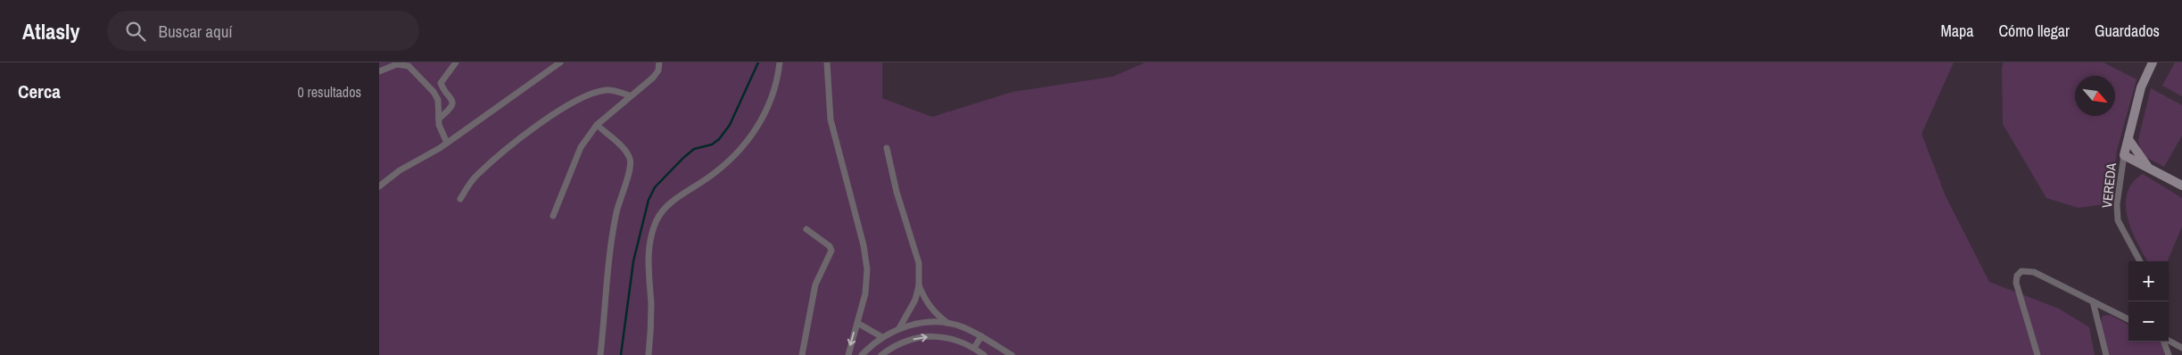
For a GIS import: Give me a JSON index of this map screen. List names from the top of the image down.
{
  "streets": {
    "street": ["VEREDA"]
  },
  "north": "bottom right",
  "page": {
    "header": "Atlasly",
    "search": "Buscar aquí",
    "nav": ["Mapa", "Cómo llegar", "Guardados"],
    "heading": ["Cerca", "0 resultados"],
    "map_buttons": ["+", "−"]
  }
}
